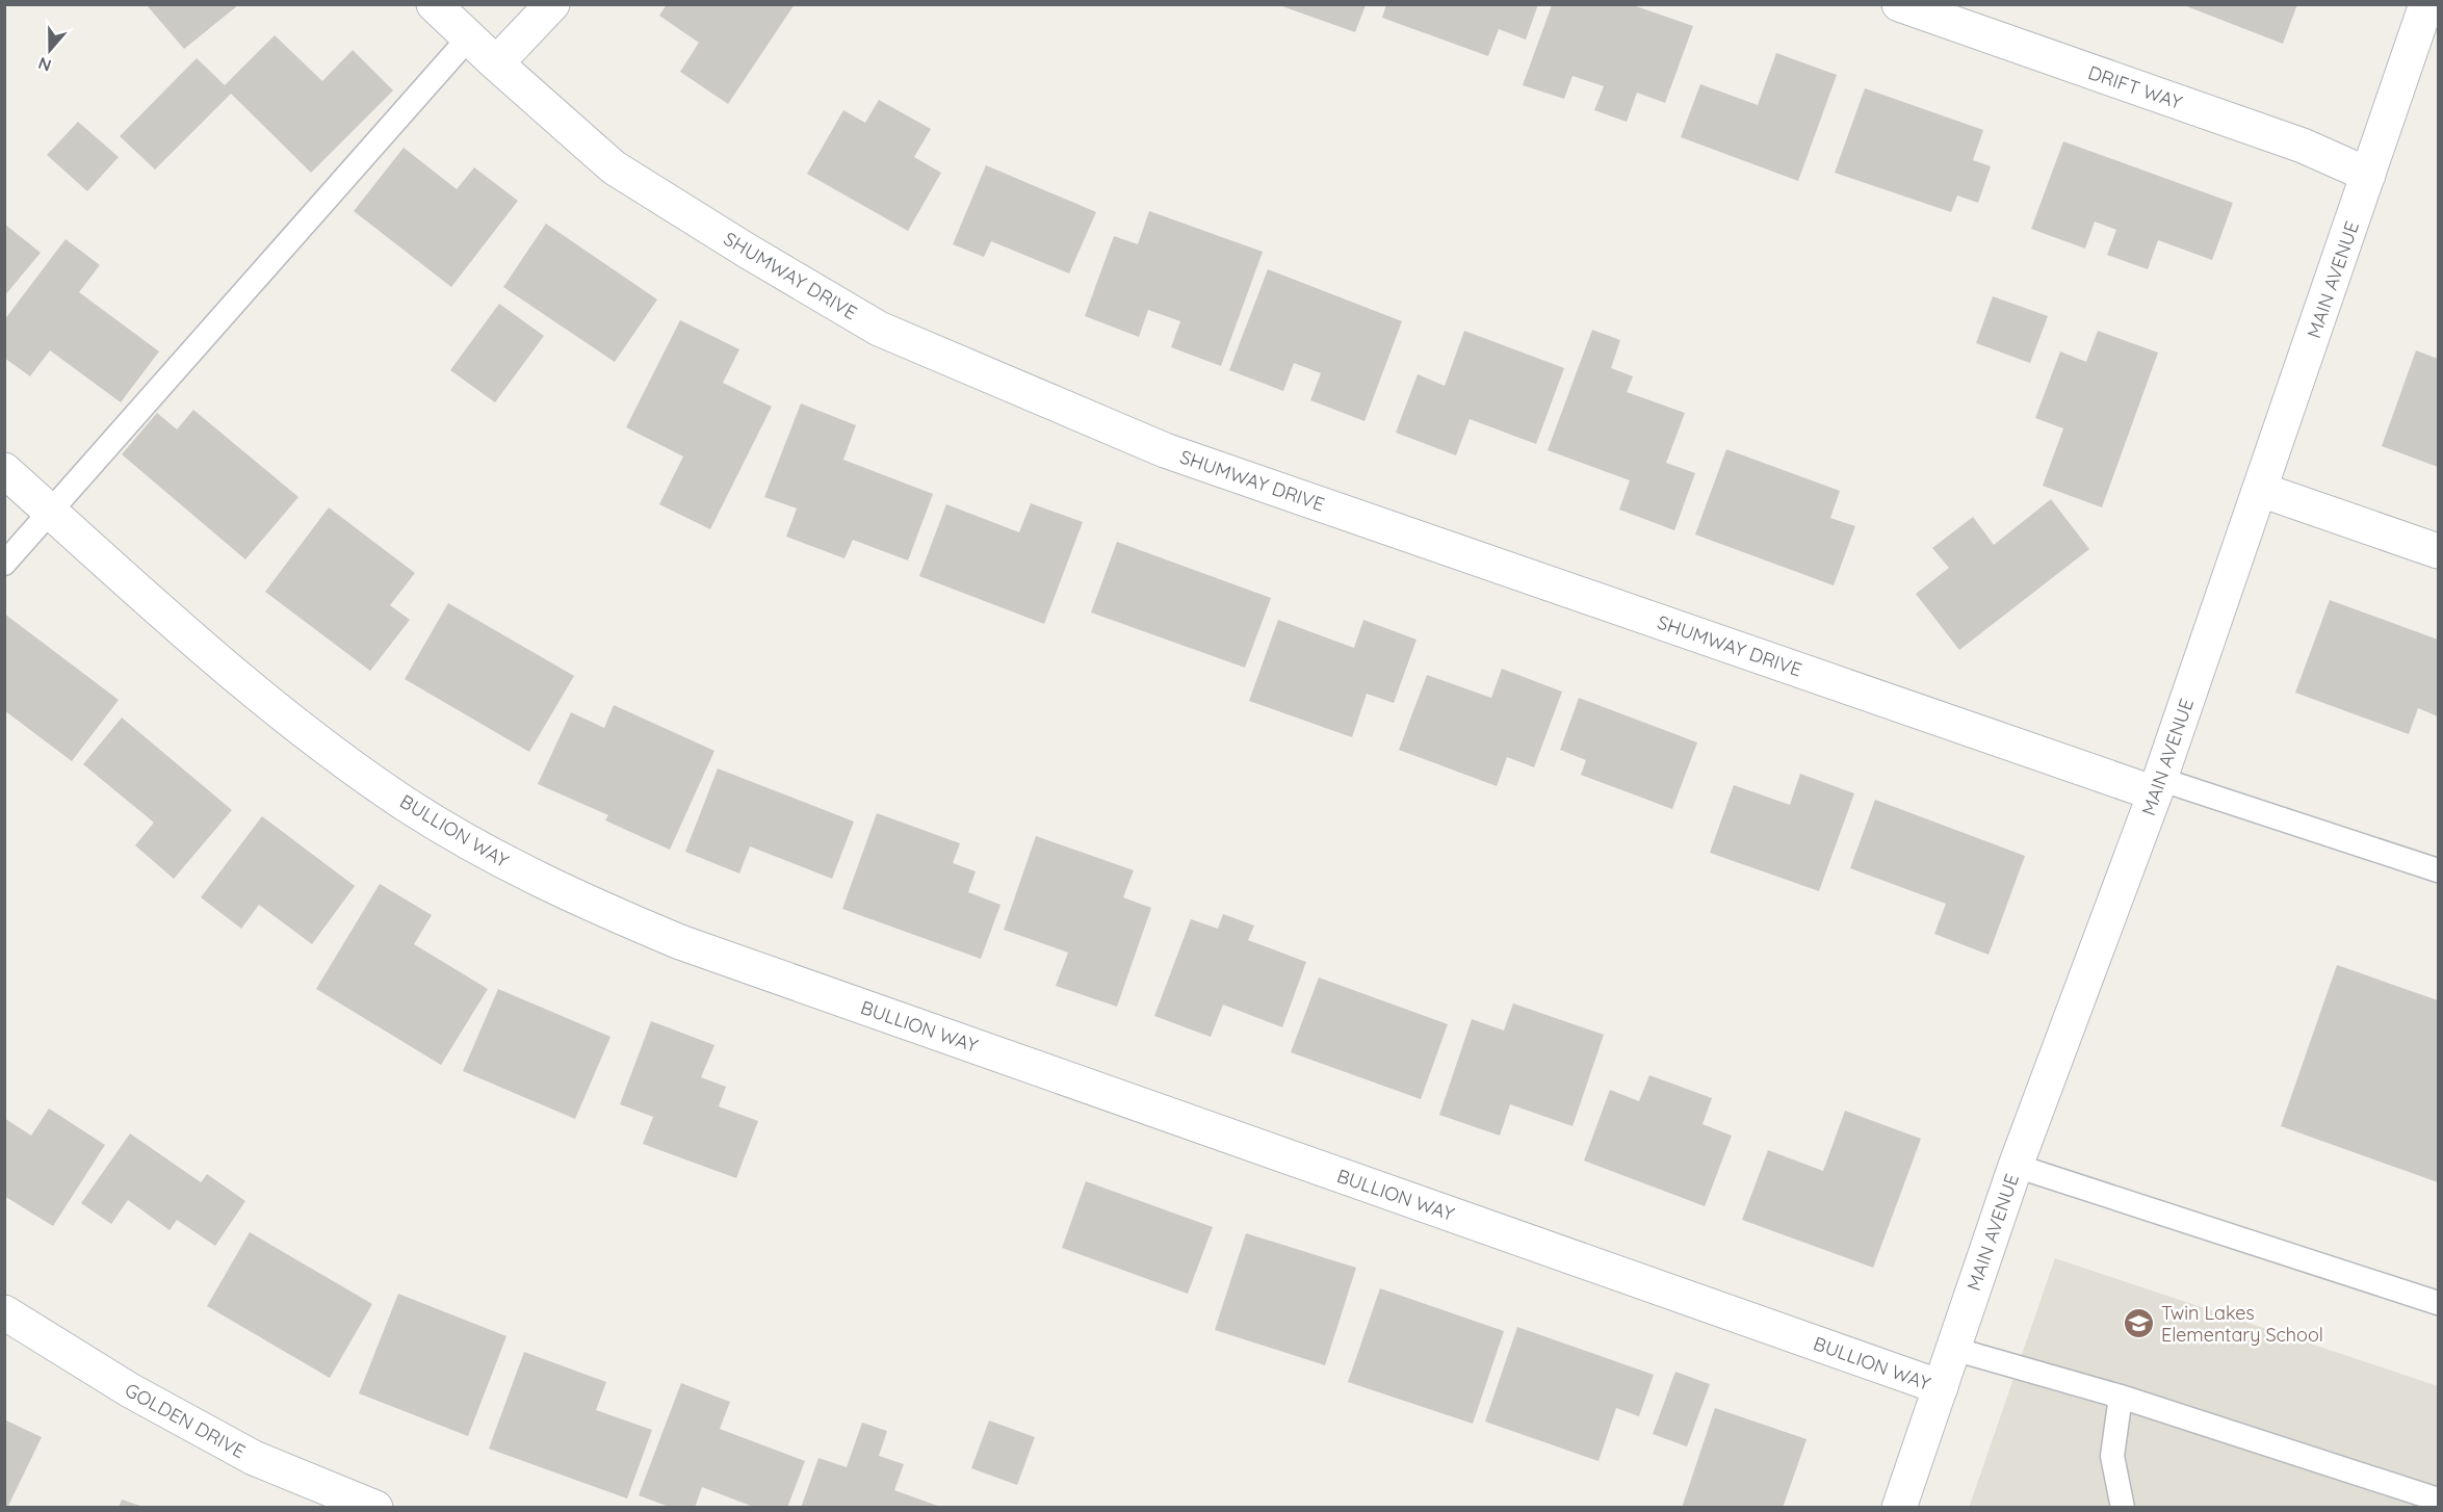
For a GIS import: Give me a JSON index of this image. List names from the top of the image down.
{
  "streets": {
    "street": [
      "DRIFT WAY",
      "SHUMWAY DRIVE",
      "MAIN AVENUE",
      "BULLION WAY",
      "GOLDEN DRIVE"
    ]
  },
  "crossings": [
    ["DRIFT WAY", "MAIN AVENUE"],
    ["SHUMWAY DRIVE", "MAIN AVENUE"],
    ["MAIN AVENUE", "BULLION WAY"]
  ],
  "places": {
    "school or university": ["Twin Lakes Elementary School"]
  },
  "north": "bottom"
}
